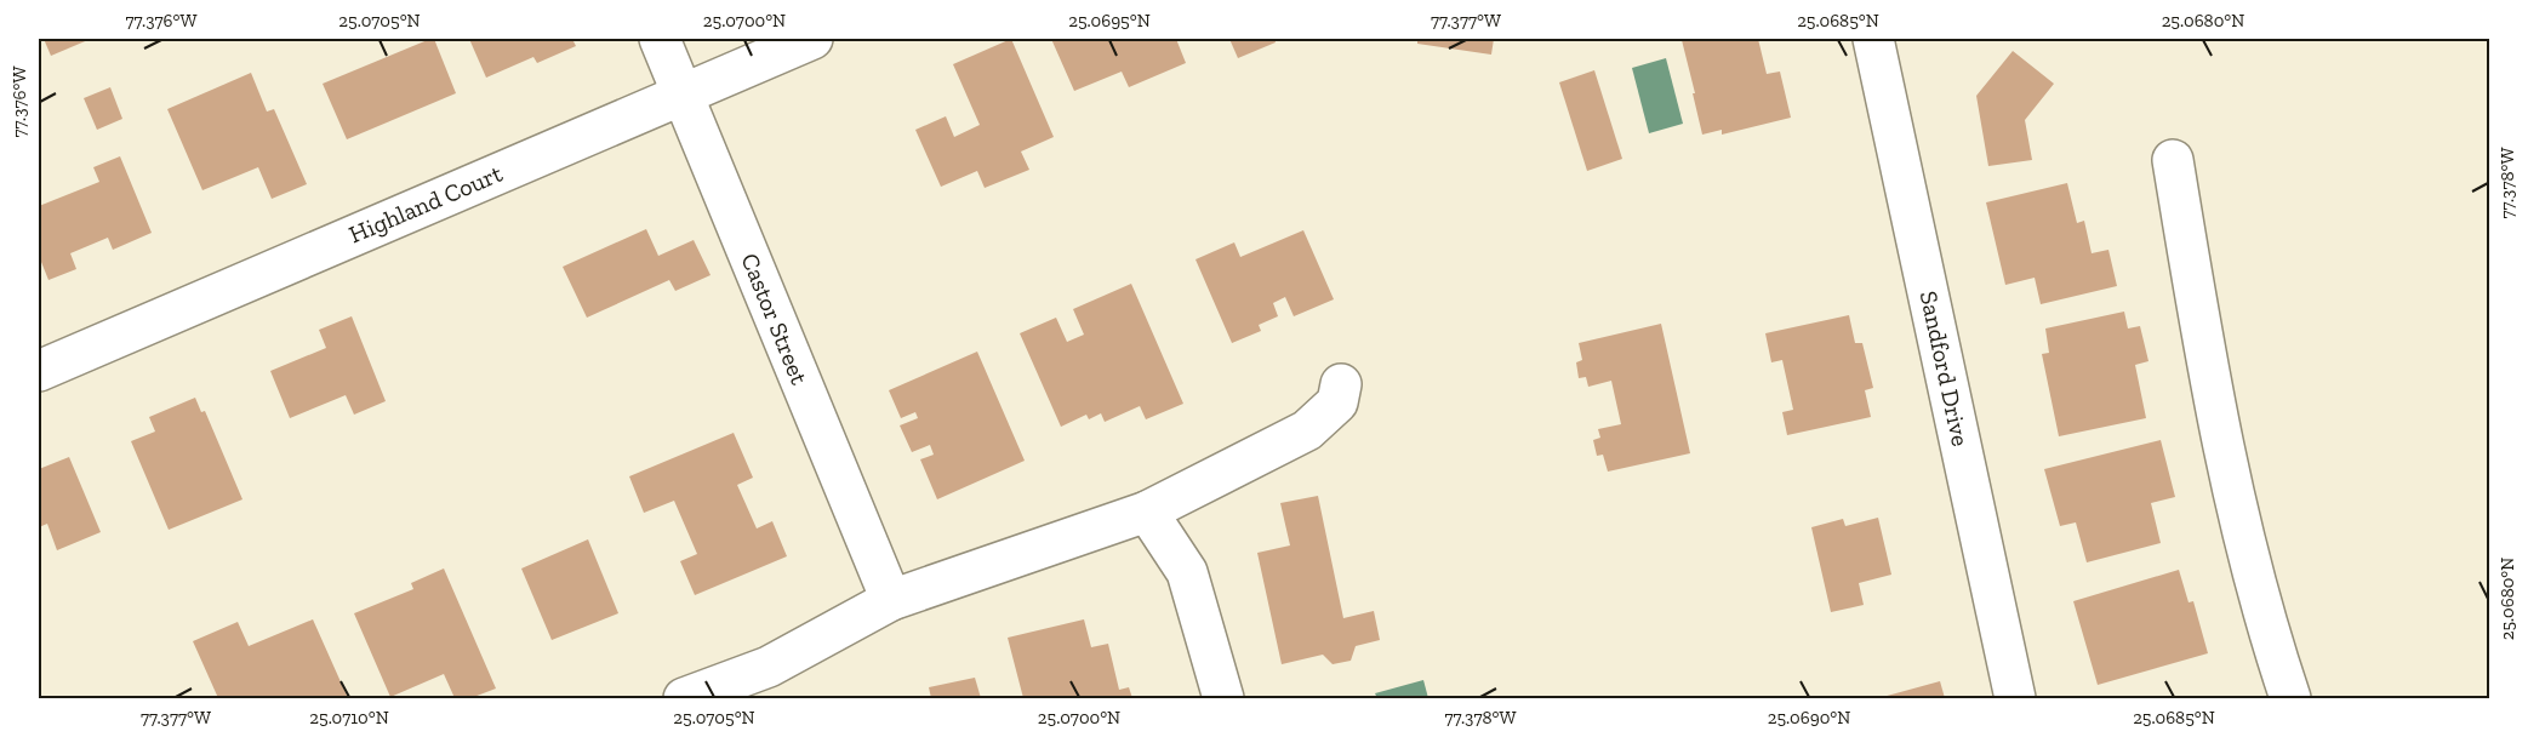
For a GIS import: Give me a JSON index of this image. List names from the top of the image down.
{
  "streets": {
    "street": ["Highland Court", "Castor Street", "Sandford Drive"]
  },
  "crossings": [
    ["Highland Court", "Castor Street"]
  ],
  "coordinates": [
    "77.376°W",
    "25.0705°N",
    "25.0700°N",
    "25.0695°N",
    "77.377°W",
    "25.0685°N",
    "25.0680°N",
    "77.378°W",
    "25.0710°N",
    "25.0690°N"
  ]
}
